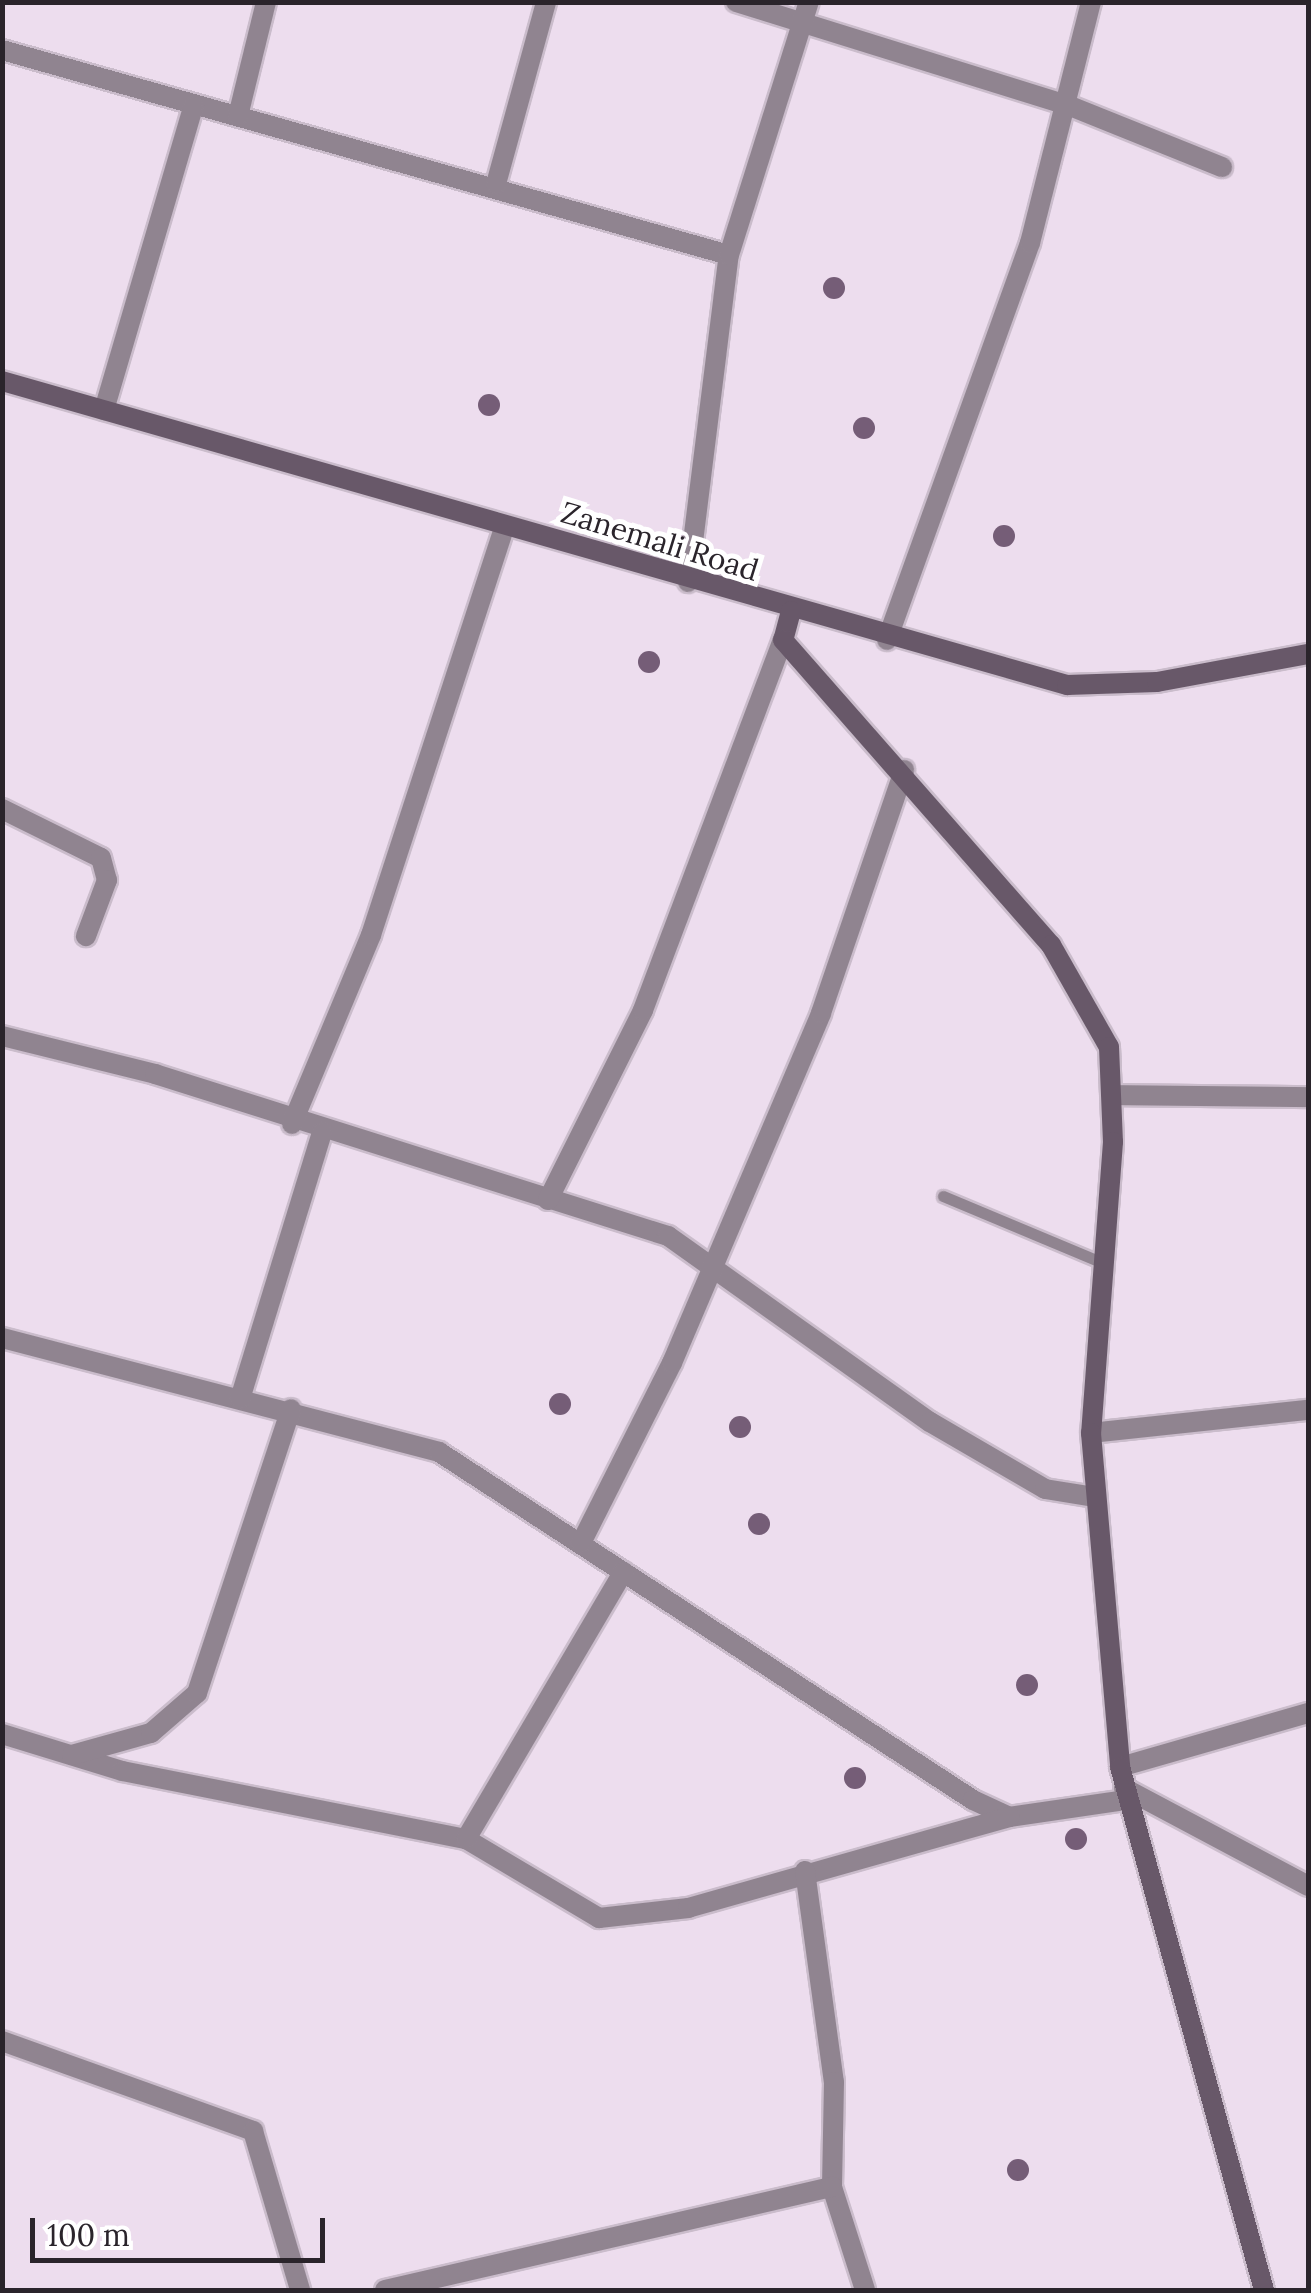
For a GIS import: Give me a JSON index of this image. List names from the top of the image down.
{
  "streets": {
    "street": ["Zanemali Road"]
  },
  "scale_bar": "100 m"
}
